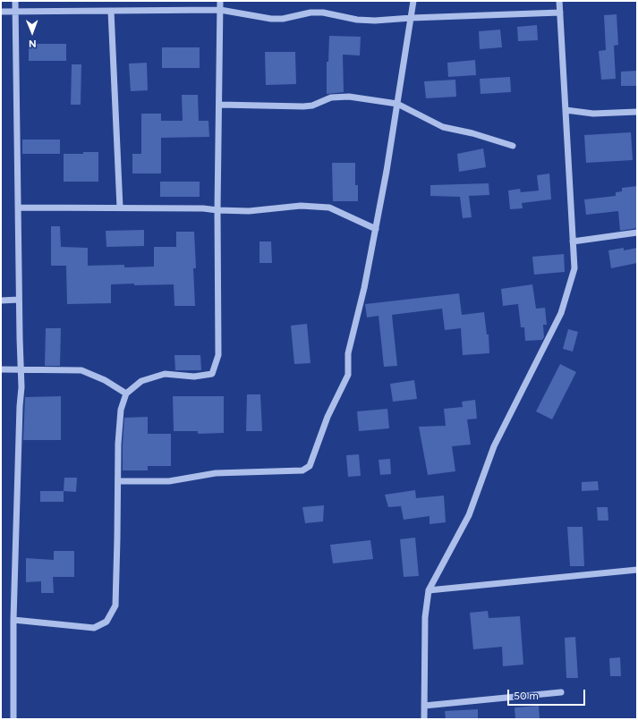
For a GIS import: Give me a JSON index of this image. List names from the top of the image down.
{
  "scale_bar": "50 m",
  "north": "bottom"
}
